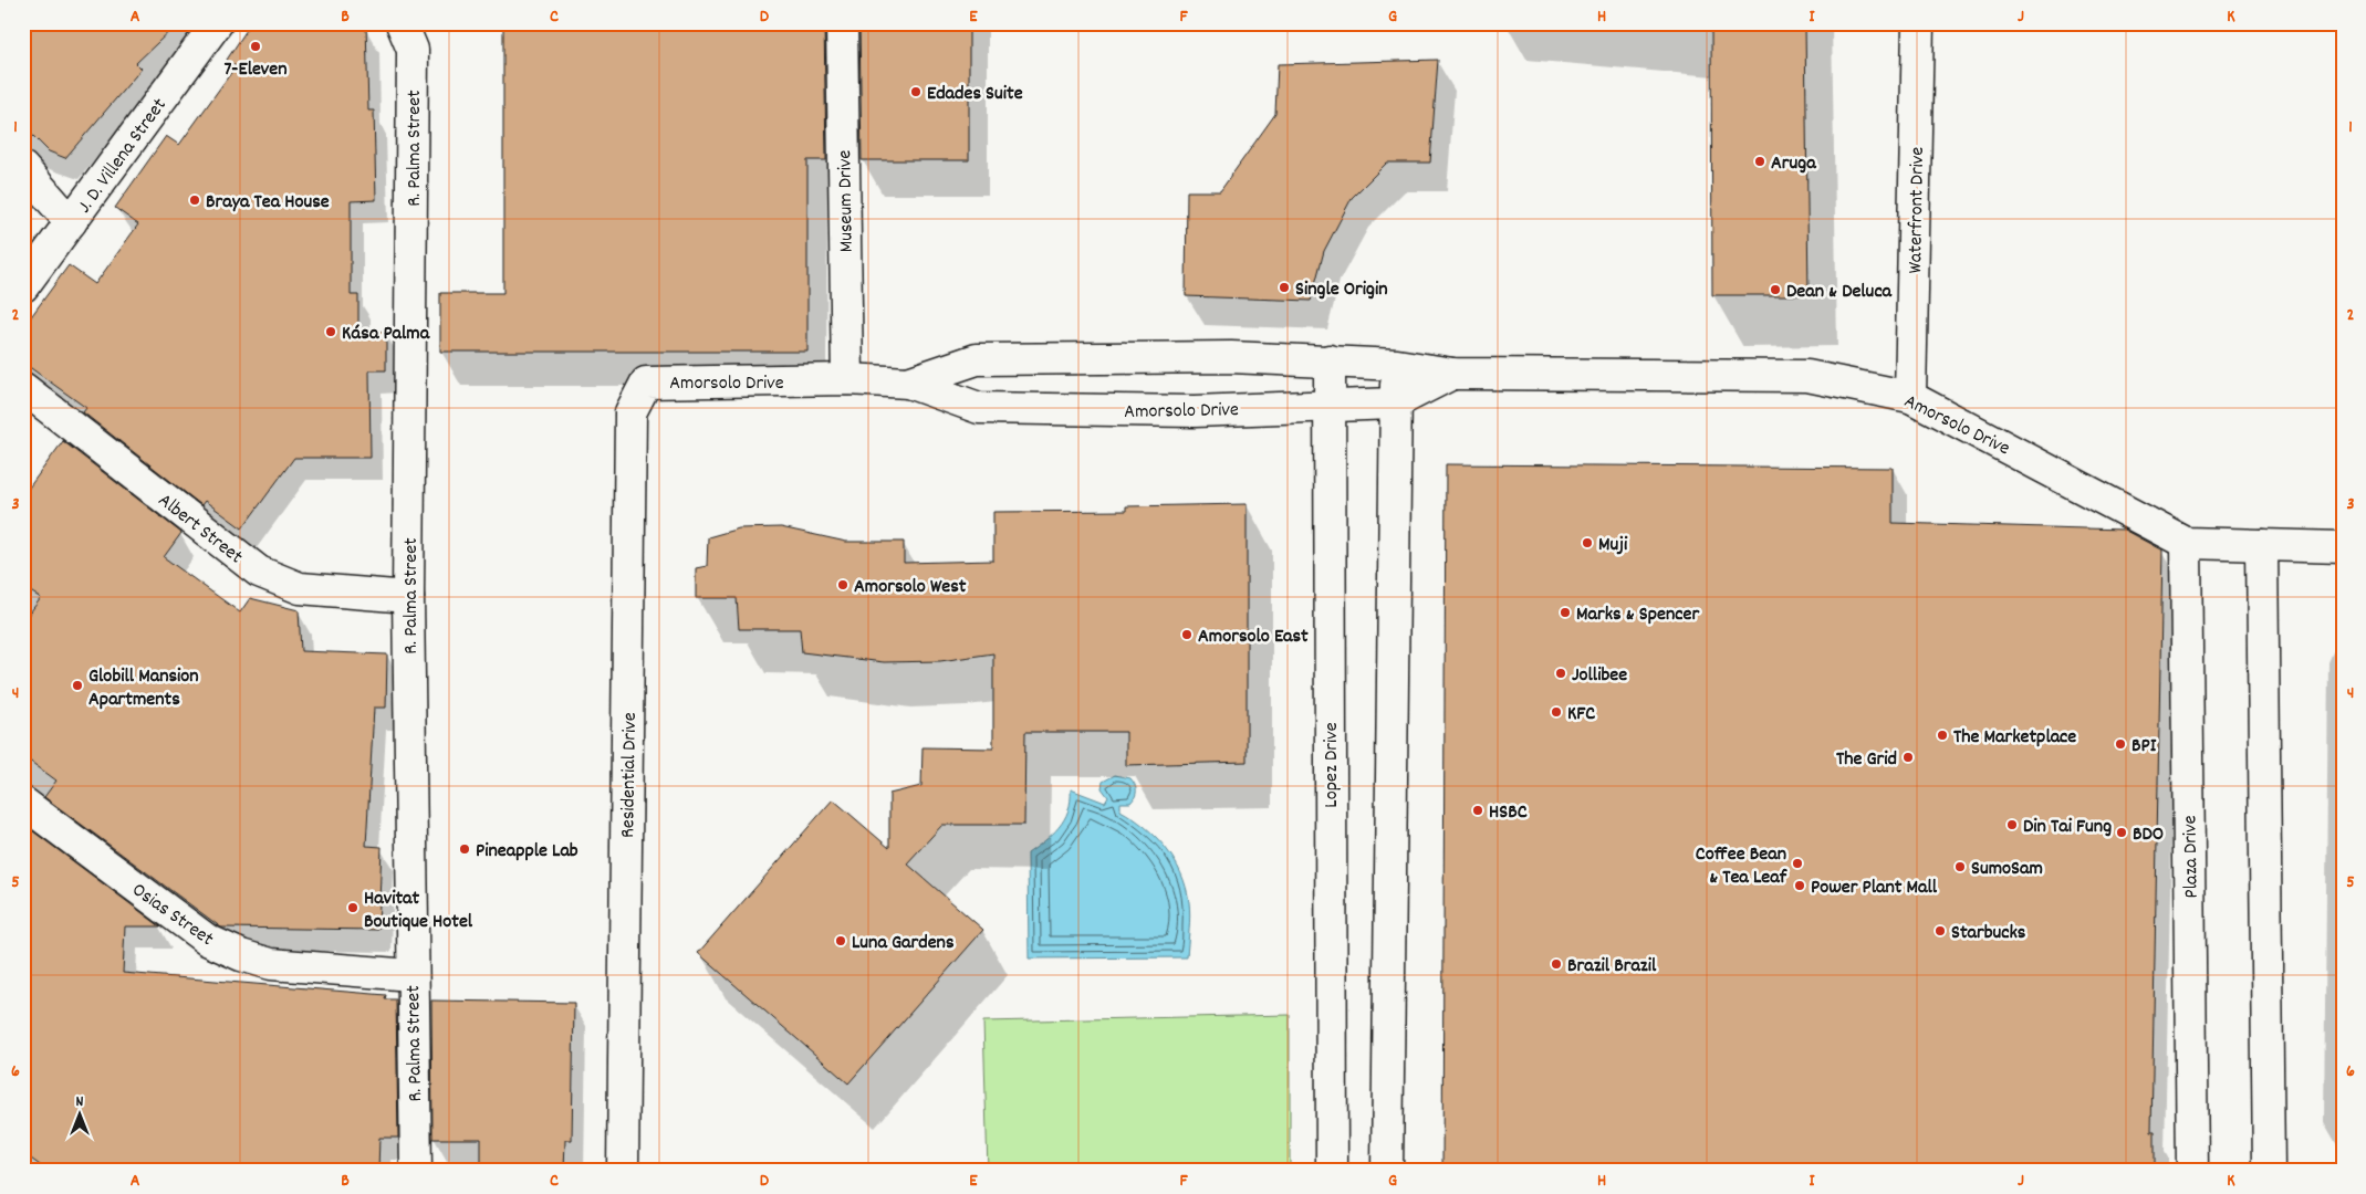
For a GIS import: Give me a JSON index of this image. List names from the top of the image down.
{
  "streets": {
    "street": [
      "R. Palma Street",
      "J. D. Villena Street",
      "Museum Drive",
      "Waterfront Drive",
      "Amorsolo Drive",
      "Albert Street",
      "Lopez Drive",
      "Residential Drive",
      "Plaza Drive",
      "Osias Street"
    ]
  },
  "crossings": [
    ["R. Palma Street", "Albert Street"],
    ["R. Palma Street", "Osias Street"],
    ["Museum Drive", "Amorsolo Drive"],
    ["Waterfront Drive", "Amorsolo Drive"],
    ["Amorsolo Drive", "Lopez Drive"],
    ["Amorsolo Drive", "Residential Drive"],
    ["Amorsolo Drive", "Plaza Drive"]
  ],
  "places": [
    "7-Eleven",
    "Edades Suite",
    "Aruga",
    "Braya Tea House",
    "Single Origin",
    "Dean & Deluca",
    "Kása Palma",
    "Muji",
    "Amorsolo West",
    "Marks & Spencer",
    "Amorsolo East",
    "Jollibee",
    "Globill Mansion Apartments",
    "KFC",
    "The Marketplace",
    "BPI",
    "The Grid",
    "HSBC",
    "Din Tai Fung",
    "BDO",
    "Pineapple Lab",
    "Coffee Bean & Tea Leaf",
    "SumoSam",
    "Power Plant Mall",
    "Havitat Boutique Hotel",
    "Starbucks",
    "Luna Gardens",
    "Brazil Brazil"
  ],
  "north": "top",
  "grid": {
    "columns": [
      "A",
      "B",
      "C",
      "D",
      "E",
      "F",
      "G",
      "H",
      "I",
      "J",
      "K"
    ],
    "rows": [
      "1",
      "2",
      "3",
      "4",
      "5",
      "6"
    ]
  }
}
